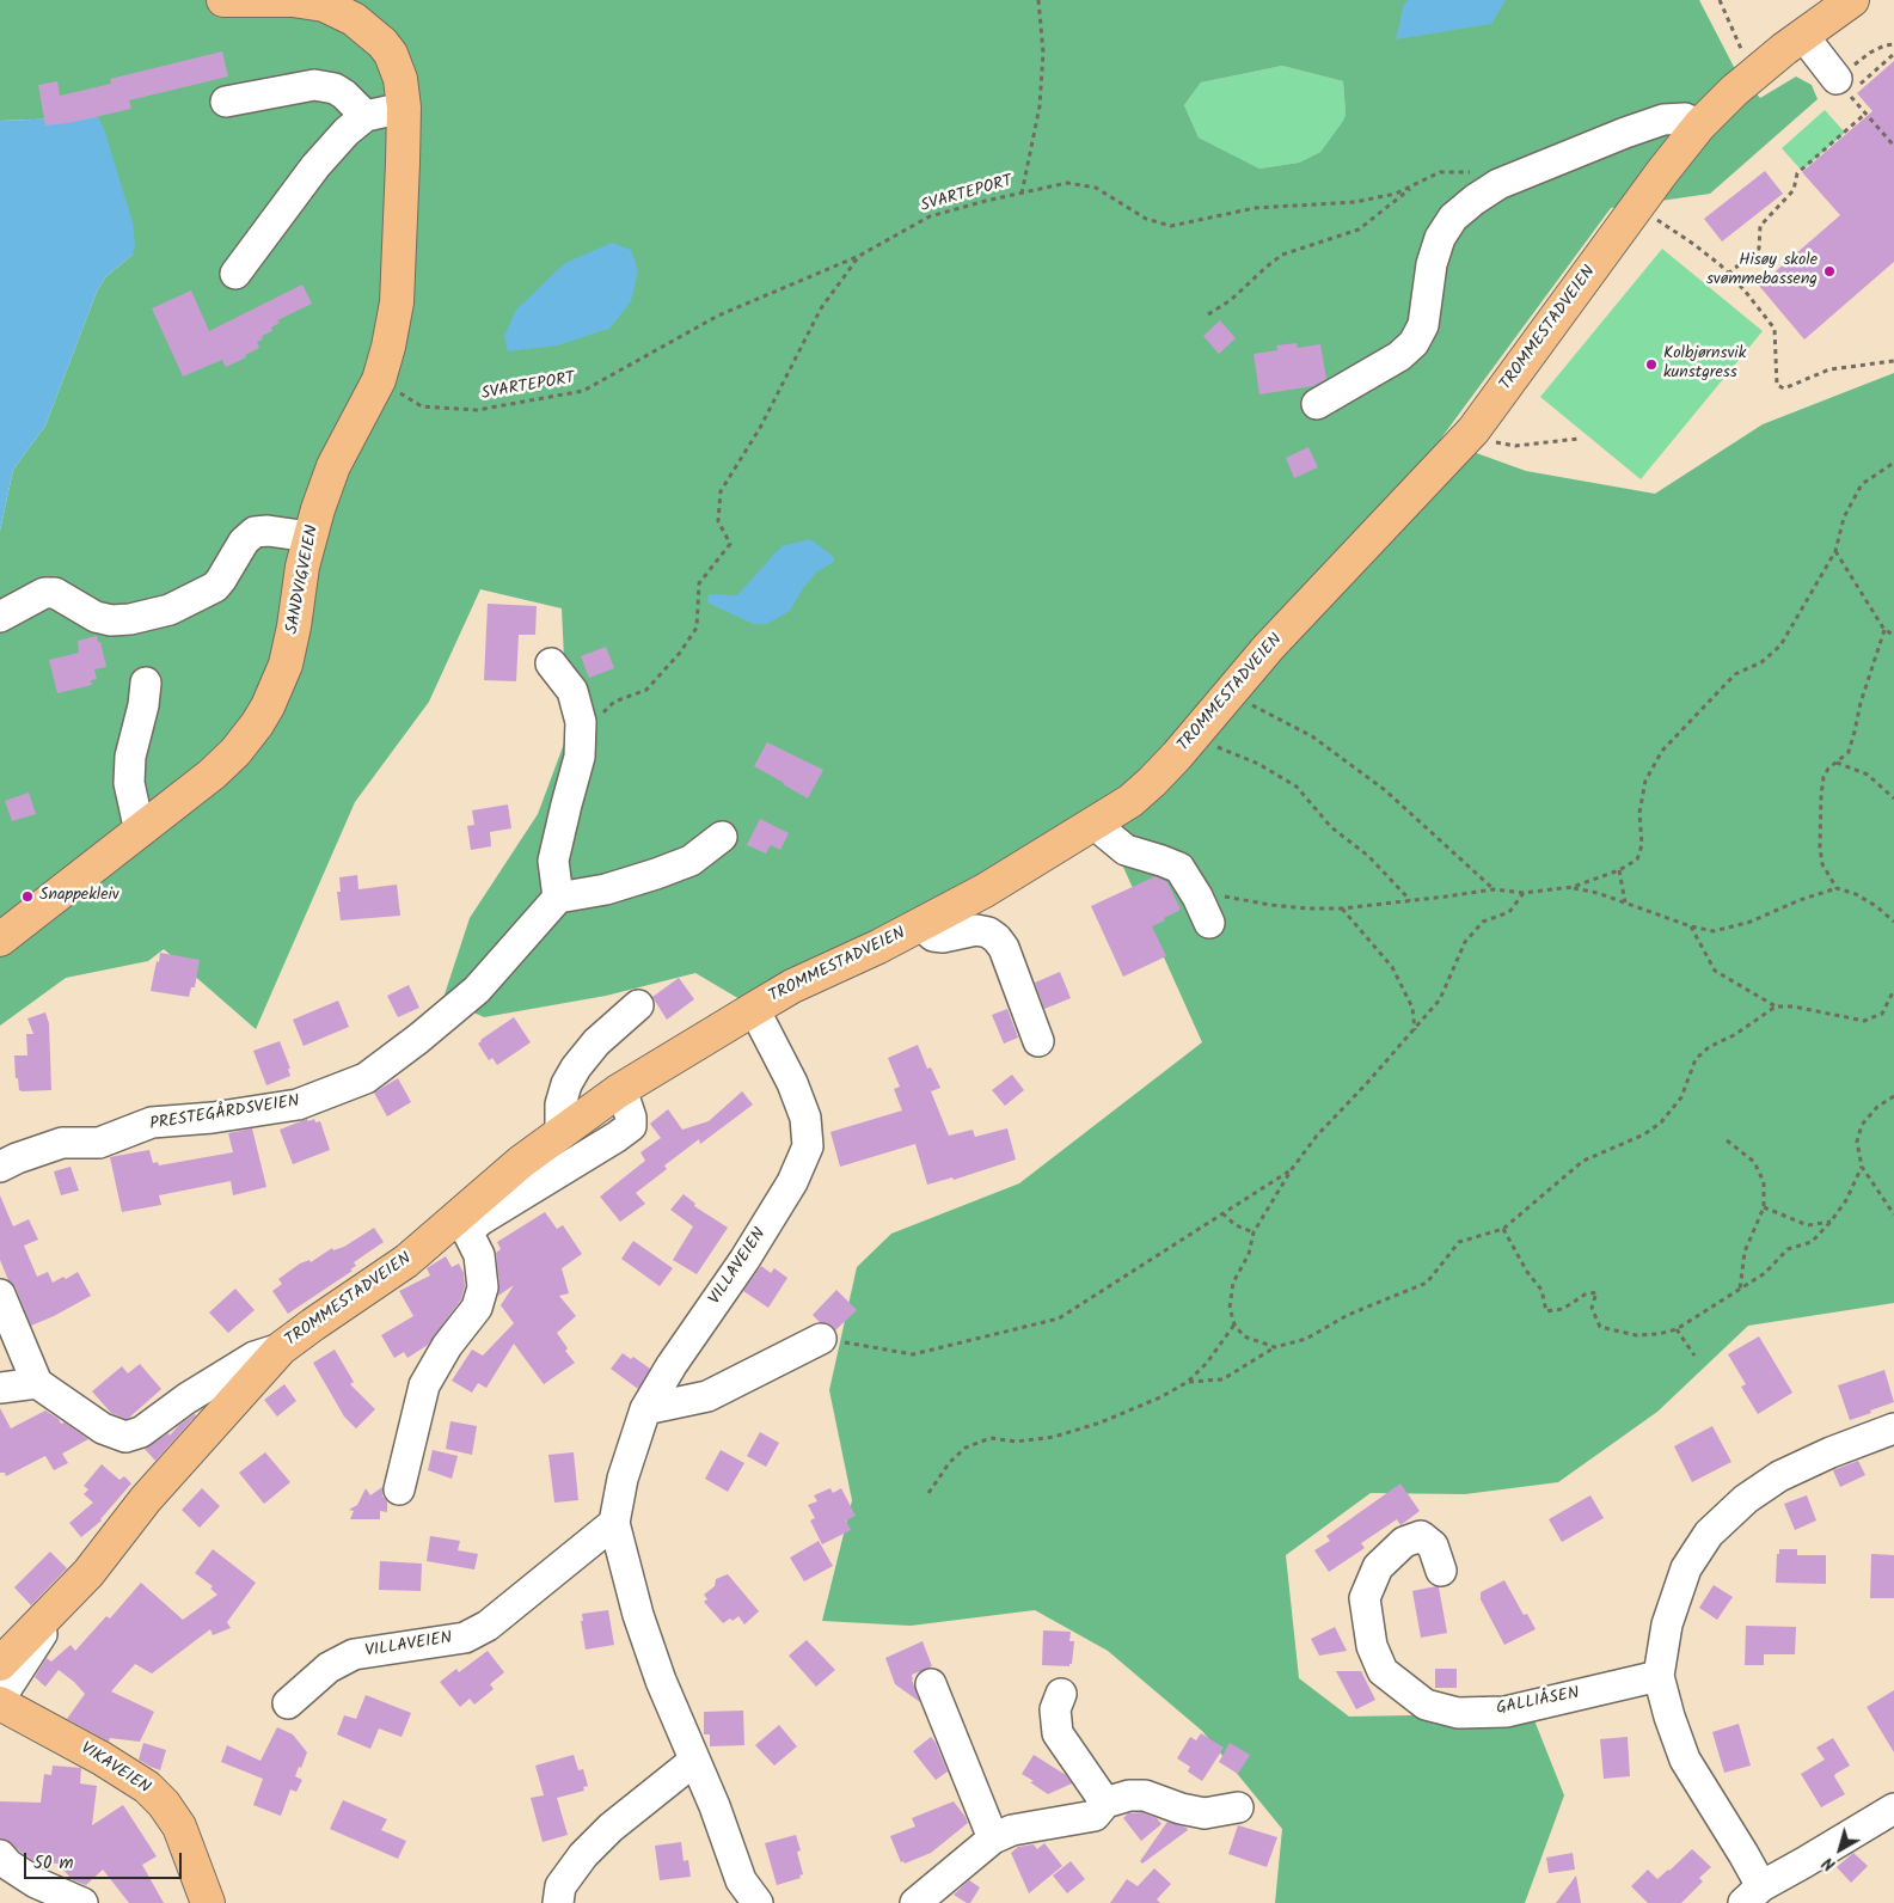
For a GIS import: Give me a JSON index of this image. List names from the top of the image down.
{
  "streets": {
    "main road": ["TROMMESTADVEIEN", "SANDVIGVEIEN", "VIKAVEIEN"],
    "street": ["PRESTEGÅRDSVEIEN", "VILLAVEIEN", "GALLIÅSEN"],
    "path": ["SVARTEPORT"]
  },
  "crossings": [
    ["SVARTEPORT", "SANDVIGVEIEN"],
    ["TROMMESTADVEIEN", "VILLAVEIEN"],
    ["TROMMESTADVEIEN", "VIKAVEIEN"]
  ],
  "places": ["Hisøy skole svømmebasseng", "Kolbjørnsvik kunstgress", "Snappekleiv"],
  "scale_bar": "50 m",
  "north": "bottom left"
}
